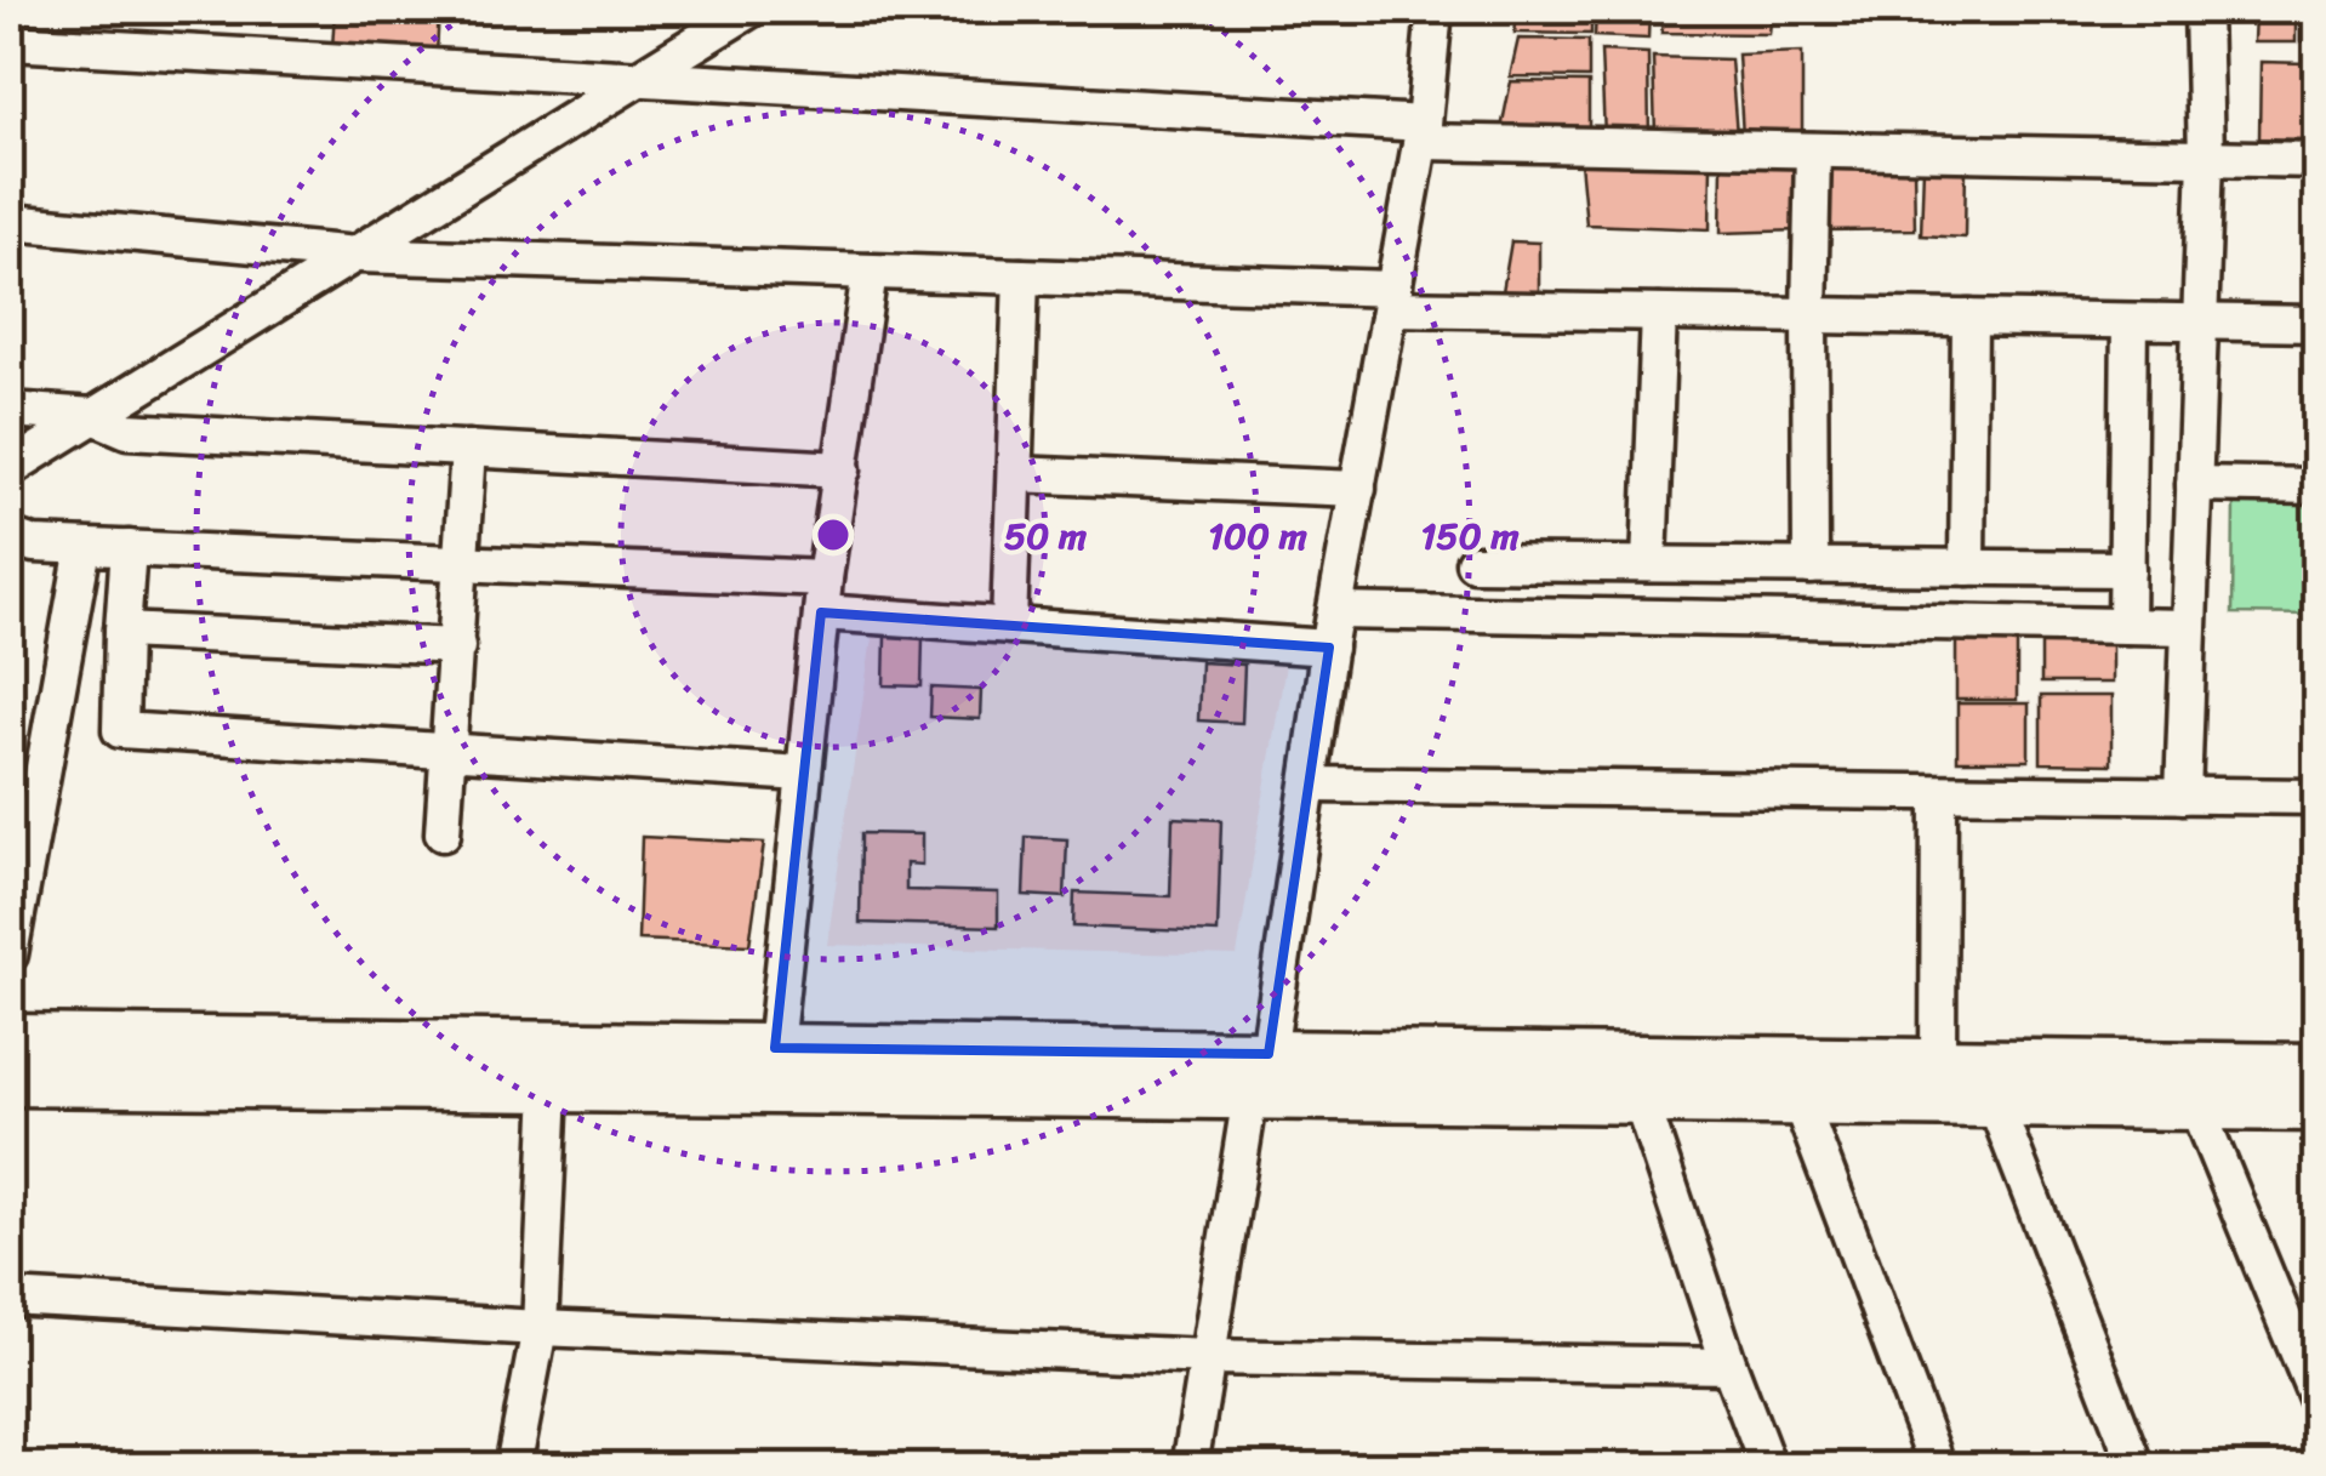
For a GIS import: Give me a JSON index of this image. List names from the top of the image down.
{
  "rings": ["50 m", "100 m", "150 m"]
}
